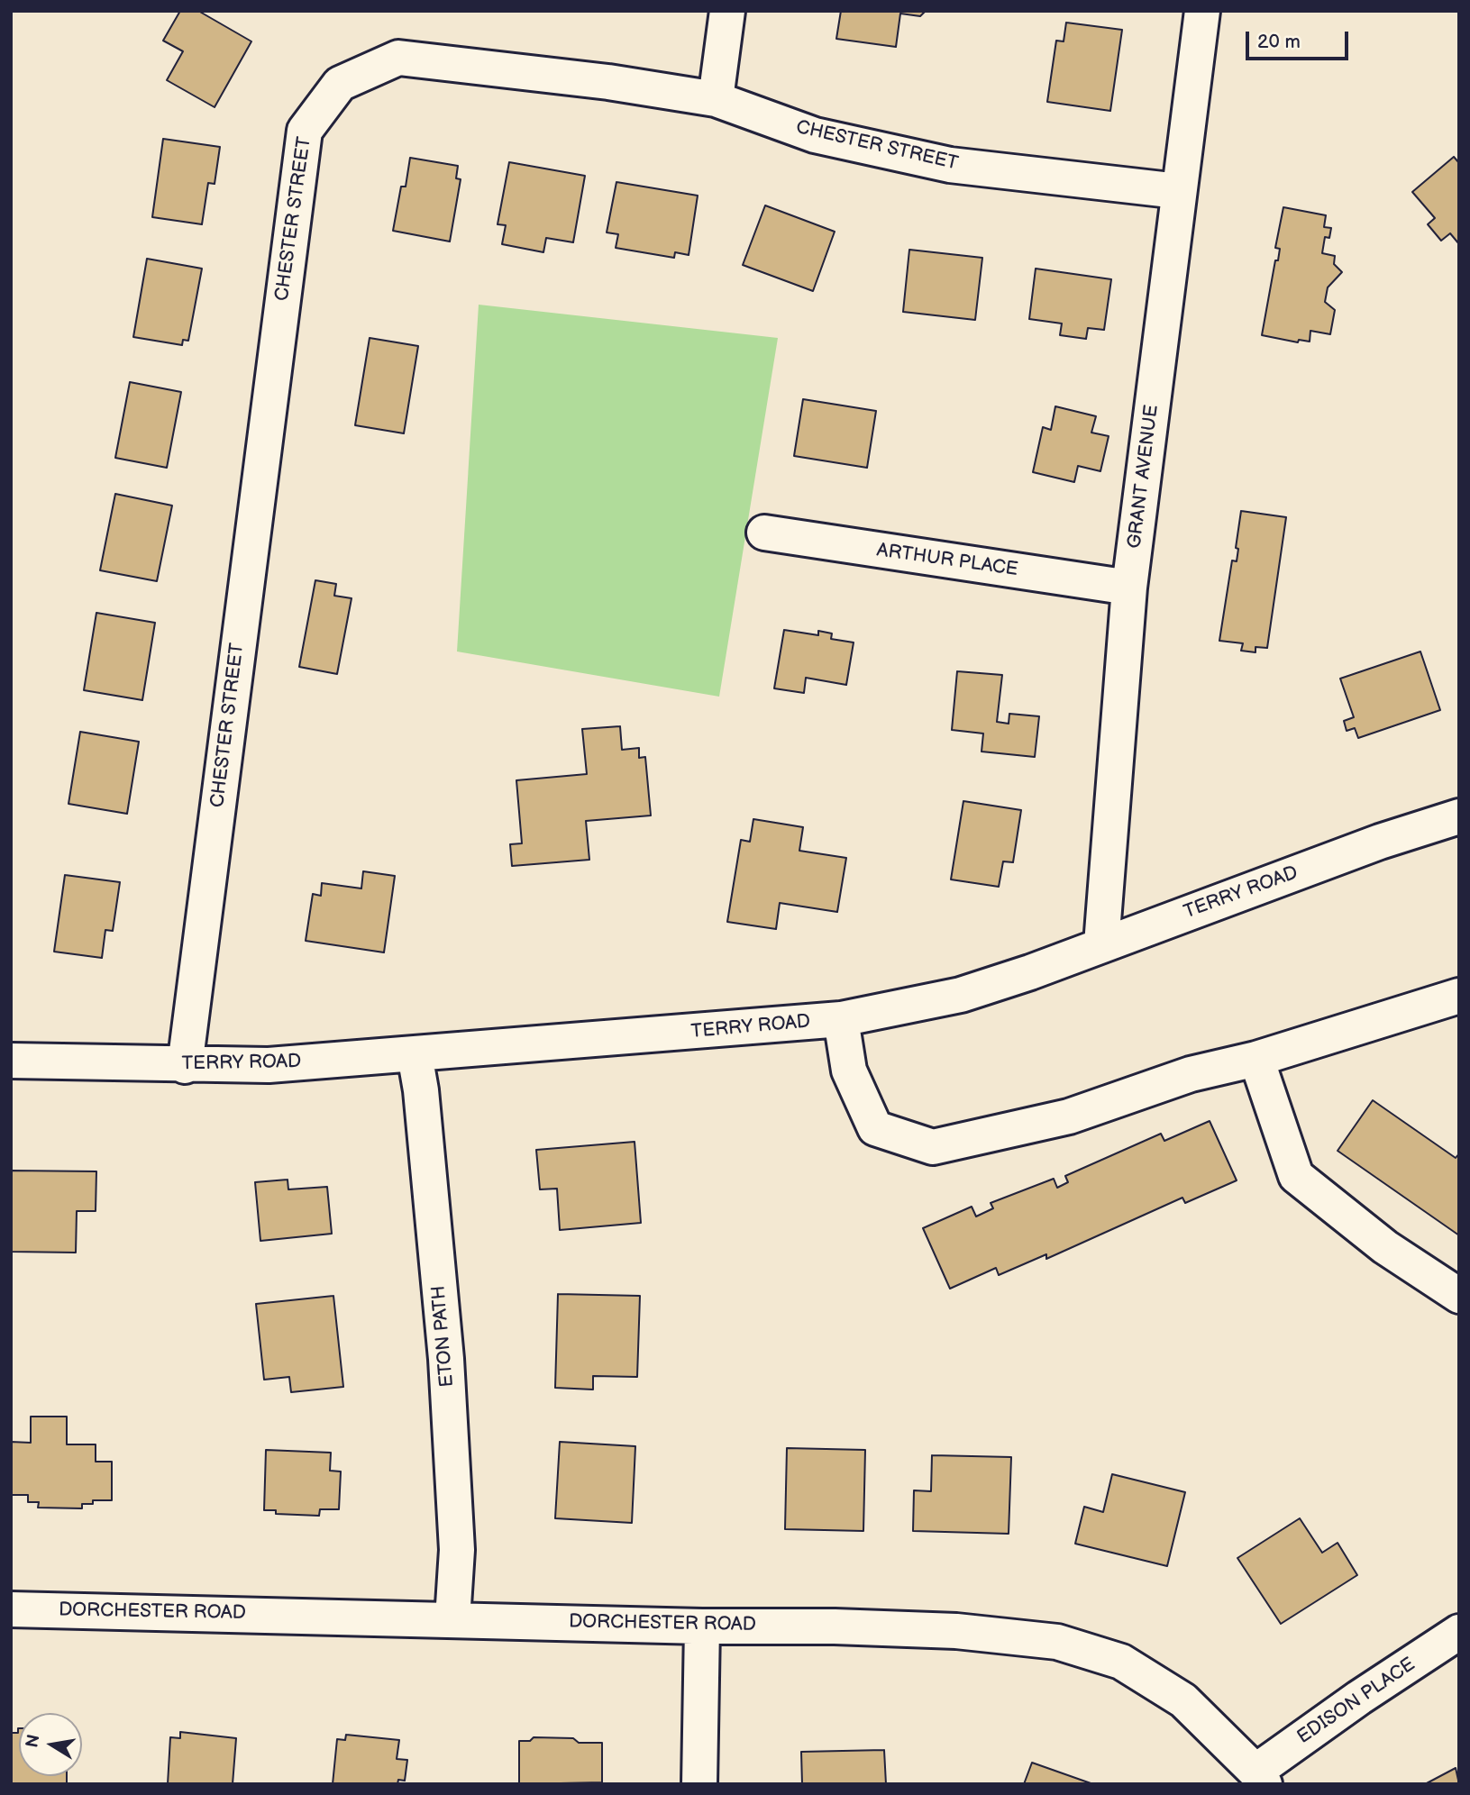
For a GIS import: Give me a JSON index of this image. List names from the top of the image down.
{
  "streets": {
    "street": [
      "CHESTER STREET",
      "GRANT AVENUE",
      "ARTHUR PLACE",
      "TERRY ROAD",
      "ETON PATH",
      "DORCHESTER ROAD",
      "EDISON PLACE"
    ]
  },
  "crossings": [
    ["CHESTER STREET", "GRANT AVENUE"],
    ["CHESTER STREET", "TERRY ROAD"],
    ["GRANT AVENUE", "ARTHUR PLACE"],
    ["GRANT AVENUE", "TERRY ROAD"],
    ["TERRY ROAD", "ETON PATH"],
    ["ETON PATH", "DORCHESTER ROAD"],
    ["DORCHESTER ROAD", "EDISON PLACE"]
  ],
  "scale_bar": "20 m",
  "north": "left"
}
